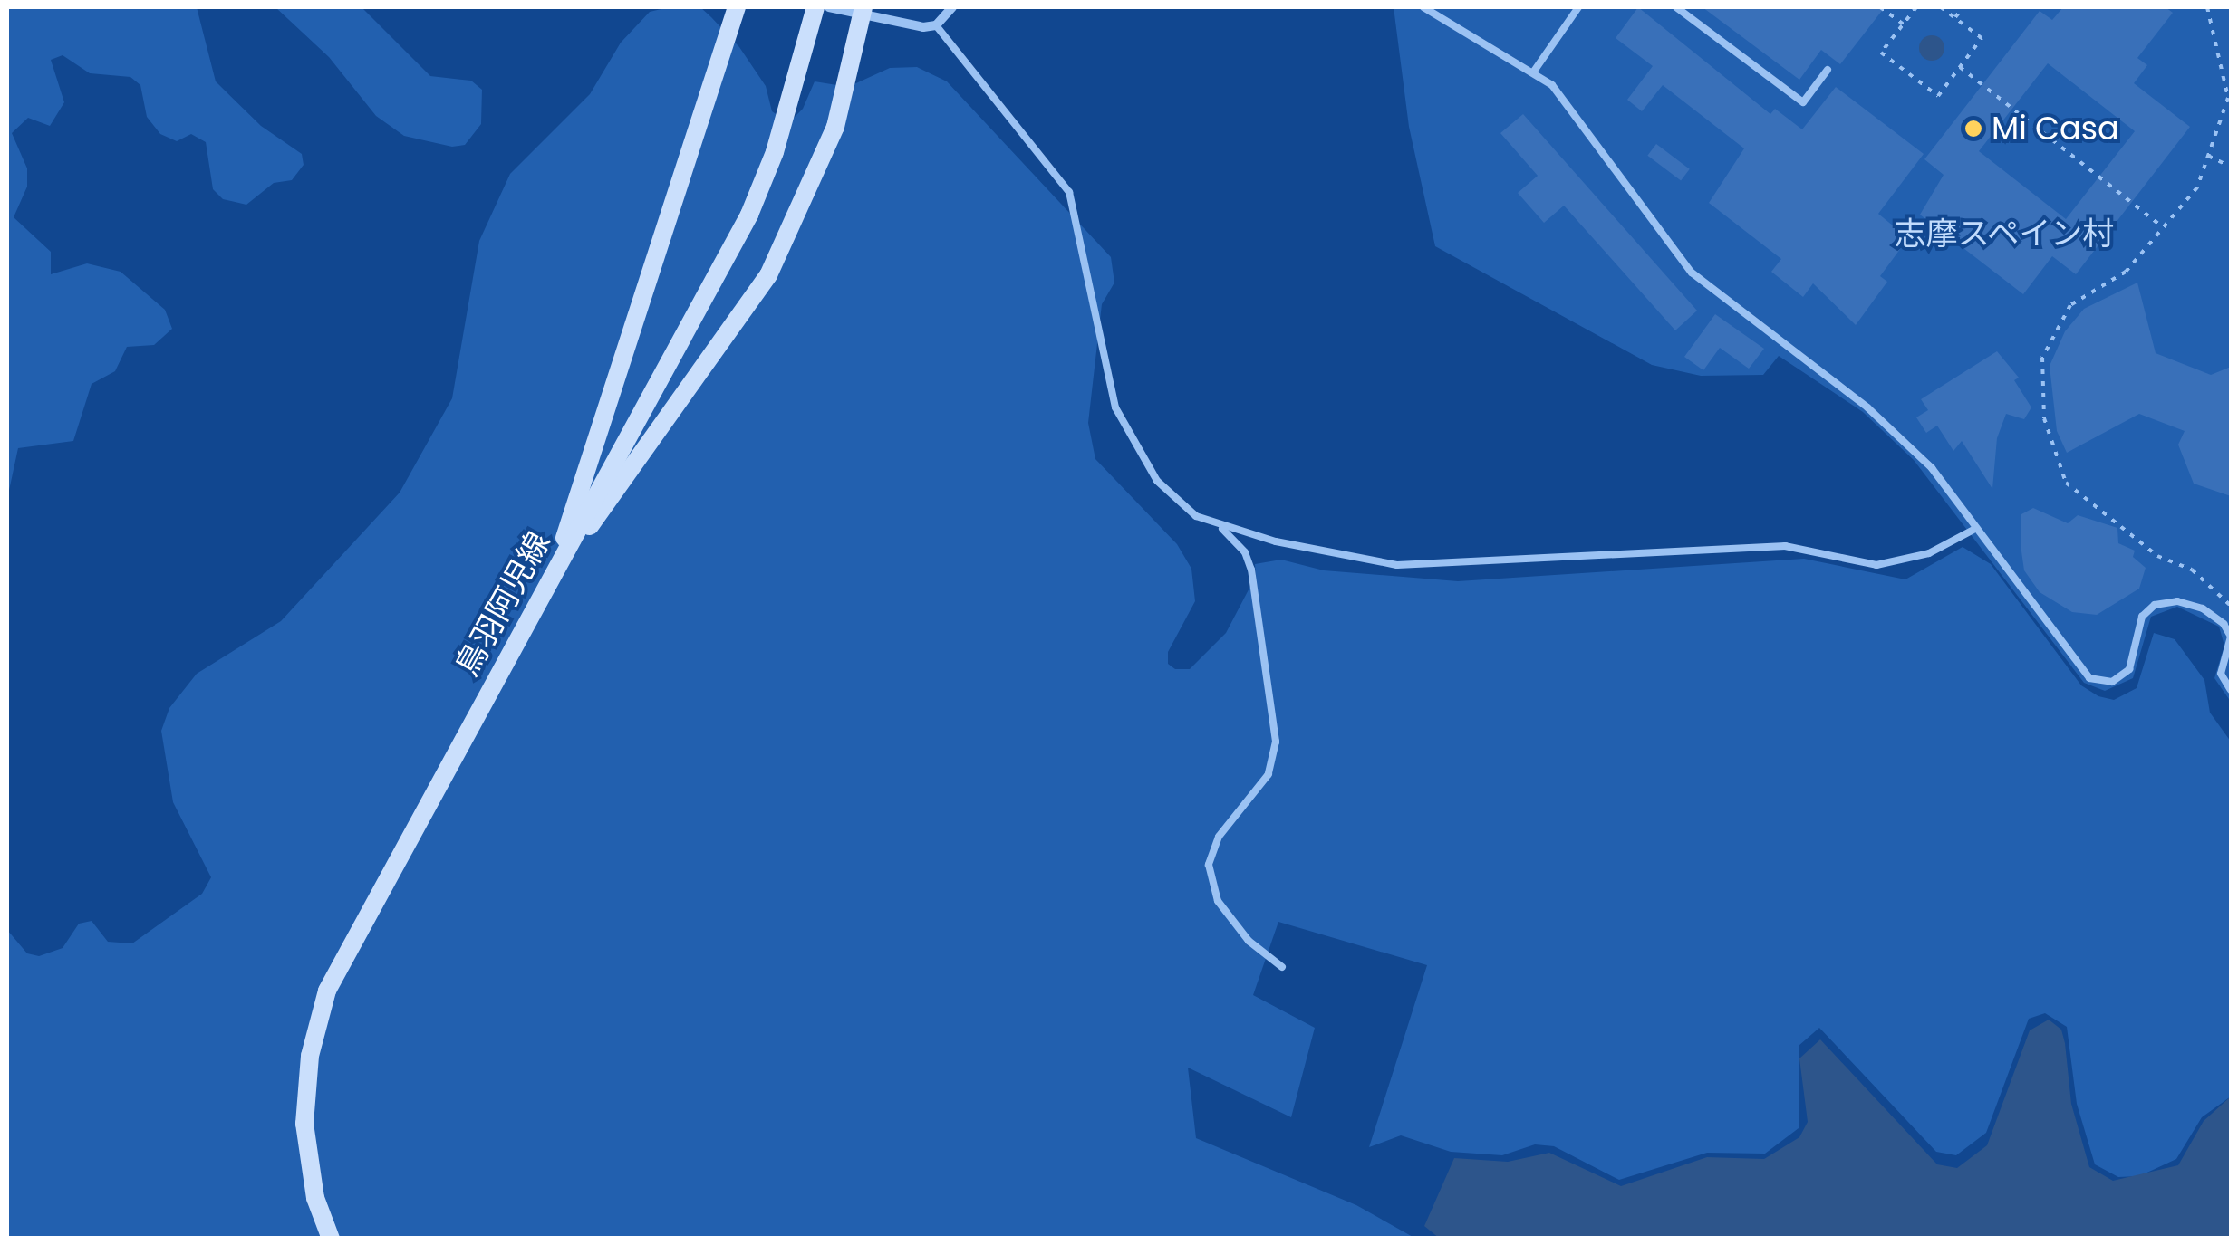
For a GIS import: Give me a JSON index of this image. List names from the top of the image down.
{
  "streets": {
    "main road": ["鳥羽阿児線"]
  },
  "parks": ["志摩スペイン村"],
  "places": ["Mi Casa"]
}
